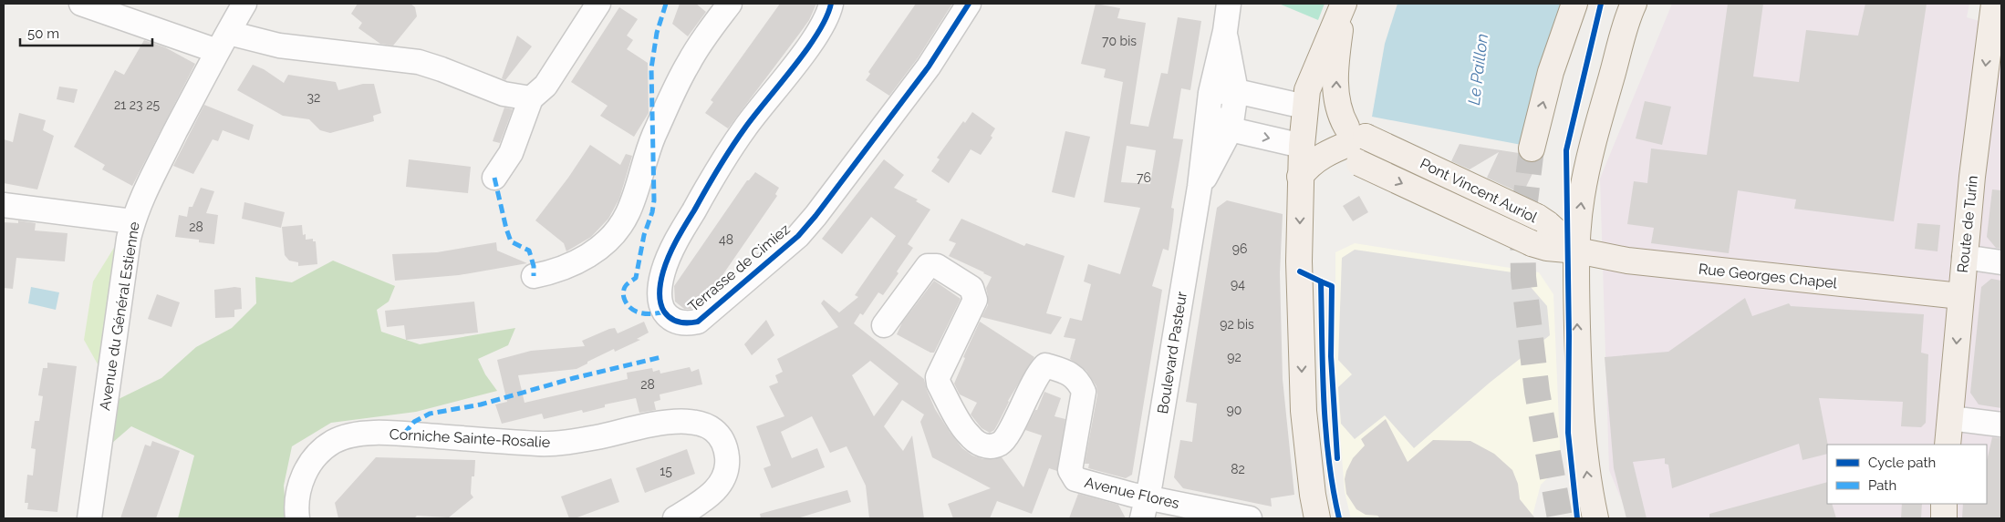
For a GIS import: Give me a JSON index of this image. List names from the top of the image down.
{
  "streets": {
    "main road": ["Pont Vincent Auriol", "Route de Turin", "Rue Georges Chapel"],
    "street": [
      "Terrasse de Cimiez",
      "Avenue du Général Estienne",
      "Boulevard Pasteur",
      "Corniche Sainte-Rosalie",
      "Avenue Flores"
    ]
  },
  "crossings": [
    ["Pont Vincent Auriol", "Rue Georges Chapel"],
    ["Route de Turin", "Rue Georges Chapel"],
    ["Boulevard Pasteur", "Avenue Flores"]
  ],
  "one_way": ["Route de Turin"],
  "water": ["Le Paillon"],
  "house_numbers": [
    "70 bis",
    "32",
    "21 23 25",
    "76",
    "28",
    "48",
    "96",
    "94",
    "92 bis",
    "92",
    "28",
    "90",
    "82",
    "15"
  ],
  "legend": ["Cycle path", "Path"],
  "scale_bar": "50 m"
}
